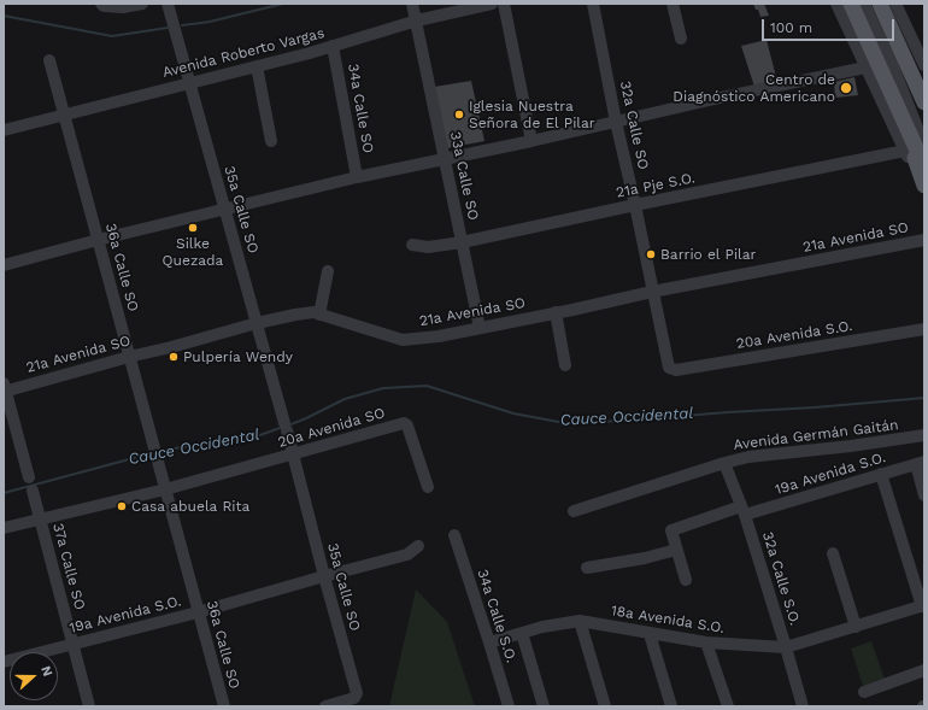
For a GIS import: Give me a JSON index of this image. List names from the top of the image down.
{
  "streets": {
    "street": [
      "Avenida Roberto Vargas",
      "34a Calle SO",
      "32a Calle SO",
      "33a Calle SO",
      "21a Pje S.O.",
      "35a Calle SO",
      "21a Avenida SO",
      "36a Calle SO",
      "20a Avenida S.O.",
      "20a Avenida SO",
      "Avenida Germán Gaitán",
      "19a Avenida S.O.",
      "37a Calle SO",
      "32a Calle S.O.",
      "34a Calle S.O.",
      "18a Avenida S.O."
    ]
  },
  "crossings": [
    ["Avenida Roberto Vargas", "34a Calle SO"],
    ["Avenida Roberto Vargas", "33a Calle SO"],
    ["Avenida Roberto Vargas", "35a Calle SO"],
    ["Avenida Roberto Vargas", "36a Calle SO"],
    ["32a Calle SO", "21a Pje S.O."],
    ["32a Calle SO", "21a Avenida SO"],
    ["32a Calle SO", "20a Avenida S.O."],
    ["33a Calle SO", "21a Pje S.O."],
    ["33a Calle SO", "21a Avenida SO"],
    ["35a Calle SO", "21a Avenida SO"],
    ["35a Calle SO", "20a Avenida SO"],
    ["35a Calle SO", "19a Avenida S.O."],
    ["21a Avenida SO", "36a Calle SO"],
    ["36a Calle SO", "20a Avenida SO"],
    ["36a Calle SO", "19a Avenida S.O."],
    ["20a Avenida SO", "37a Calle SO"],
    ["Avenida Germán Gaitán", "32a Calle S.O."],
    ["19a Avenida S.O.", "37a Calle SO"],
    ["19a Avenida S.O.", "32a Calle S.O."],
    ["32a Calle S.O.", "18a Avenida S.O."],
    ["34a Calle S.O.", "18a Avenida S.O."]
  ],
  "water": ["Cauce Occidental"],
  "places": [
    "Centro de Diagnóstico Americano",
    "Iglesia Nuestra Señora de El Pilar",
    "Silke Quezada",
    "Barrio el Pilar",
    "Pulpería Wendy",
    "Casa abuela Rita"
  ],
  "scale_bar": "100 m",
  "north": "right"
}
